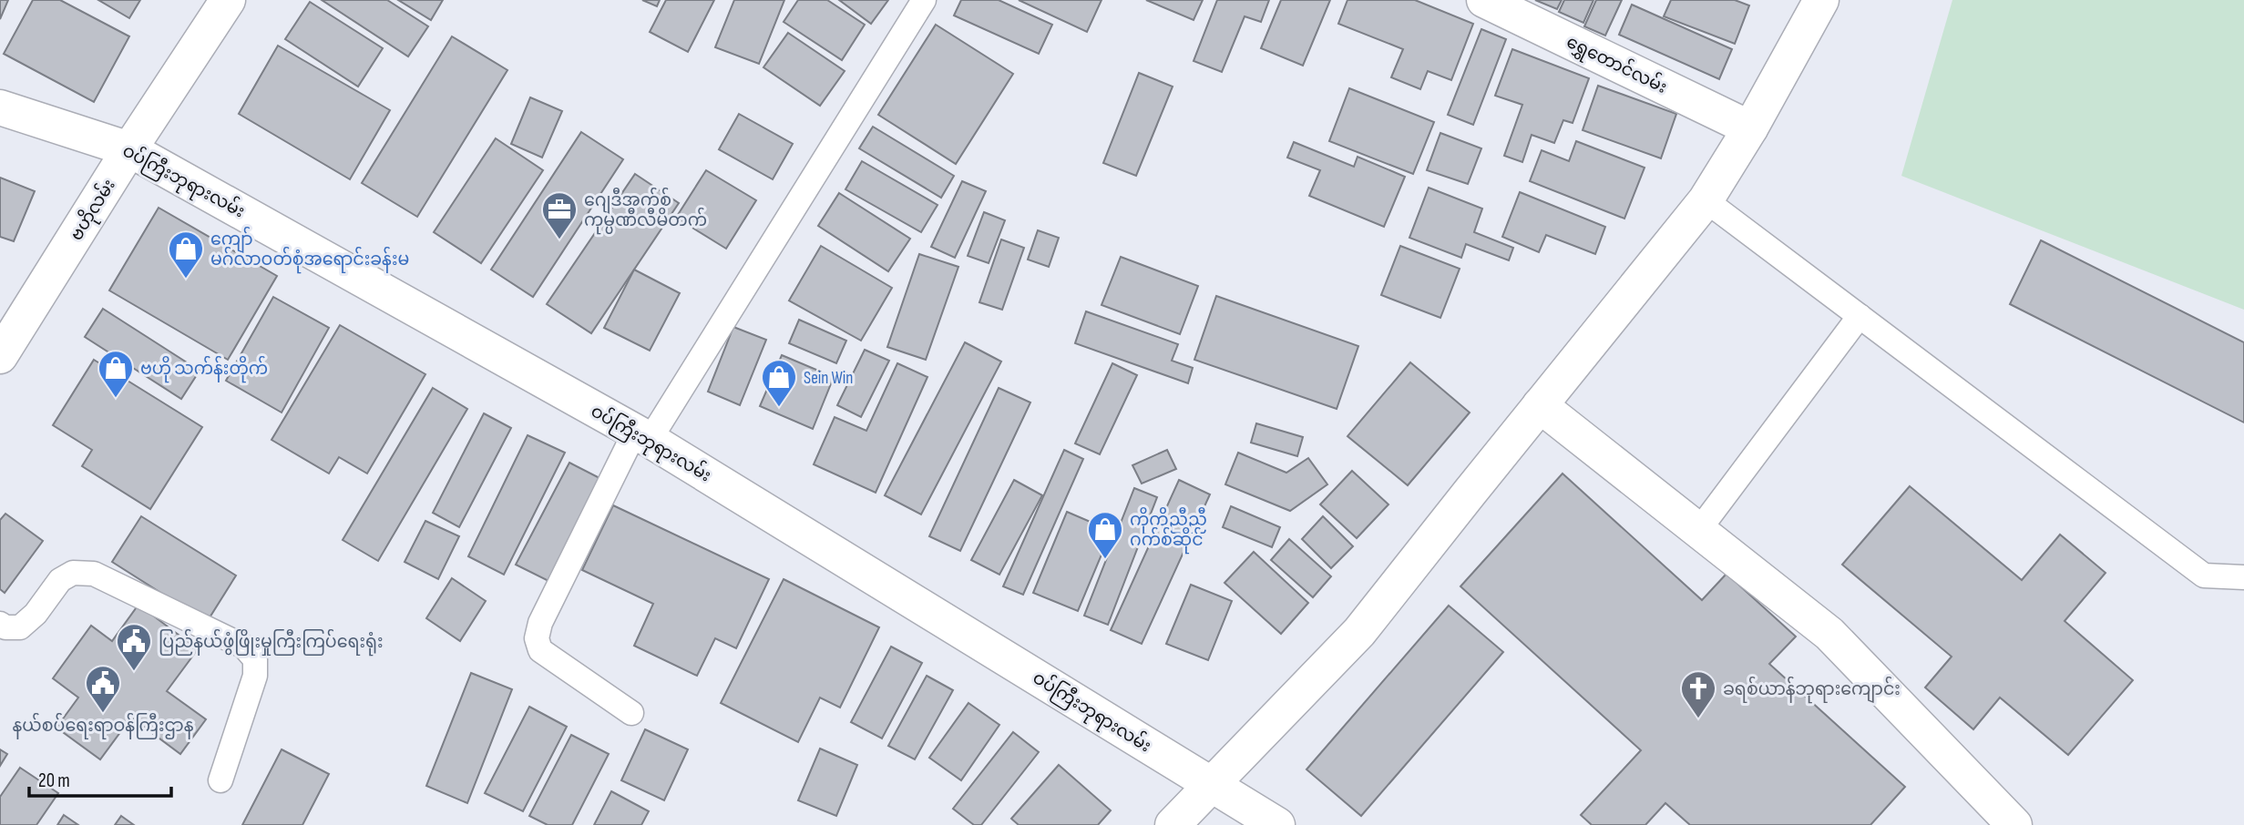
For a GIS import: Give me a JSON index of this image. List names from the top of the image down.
{
  "streets": {
    "street": ["ရွှေတောင်လမ်း", "ဝပ်ကြီးဘုရားလမ်း", "ဗဟိုလမ်း"]
  },
  "crossings": [
    ["ဝပ်ကြီးဘုရားလမ်း", "ဗဟိုလမ်း"]
  ],
  "places": {
    "office": ["ဂျေဒီအက်စ် ကုမ္ပဏီလီမိတက်"],
    "shop": [
      "ကျော် မဂ်လာဝတ်စုံအရောင်းခန်းမ",
      "ဗဟို သက်န်းတိုက်",
      "Sein Win",
      "ကိုကိုညီညီ ဂက်စ်ဆိုင်"
    ],
    "public building": ["ပြည်နယ်ဖွံဖြိုးမှုကြီးကြပ်ရေးရုံး", "နယ်စပ်ရေးရာဝန်ကြီးဌာန"],
    "church": ["ခရစ်ယာန်ဘုရားကျောင်း"]
  },
  "scale_bar": "20 m"
}
